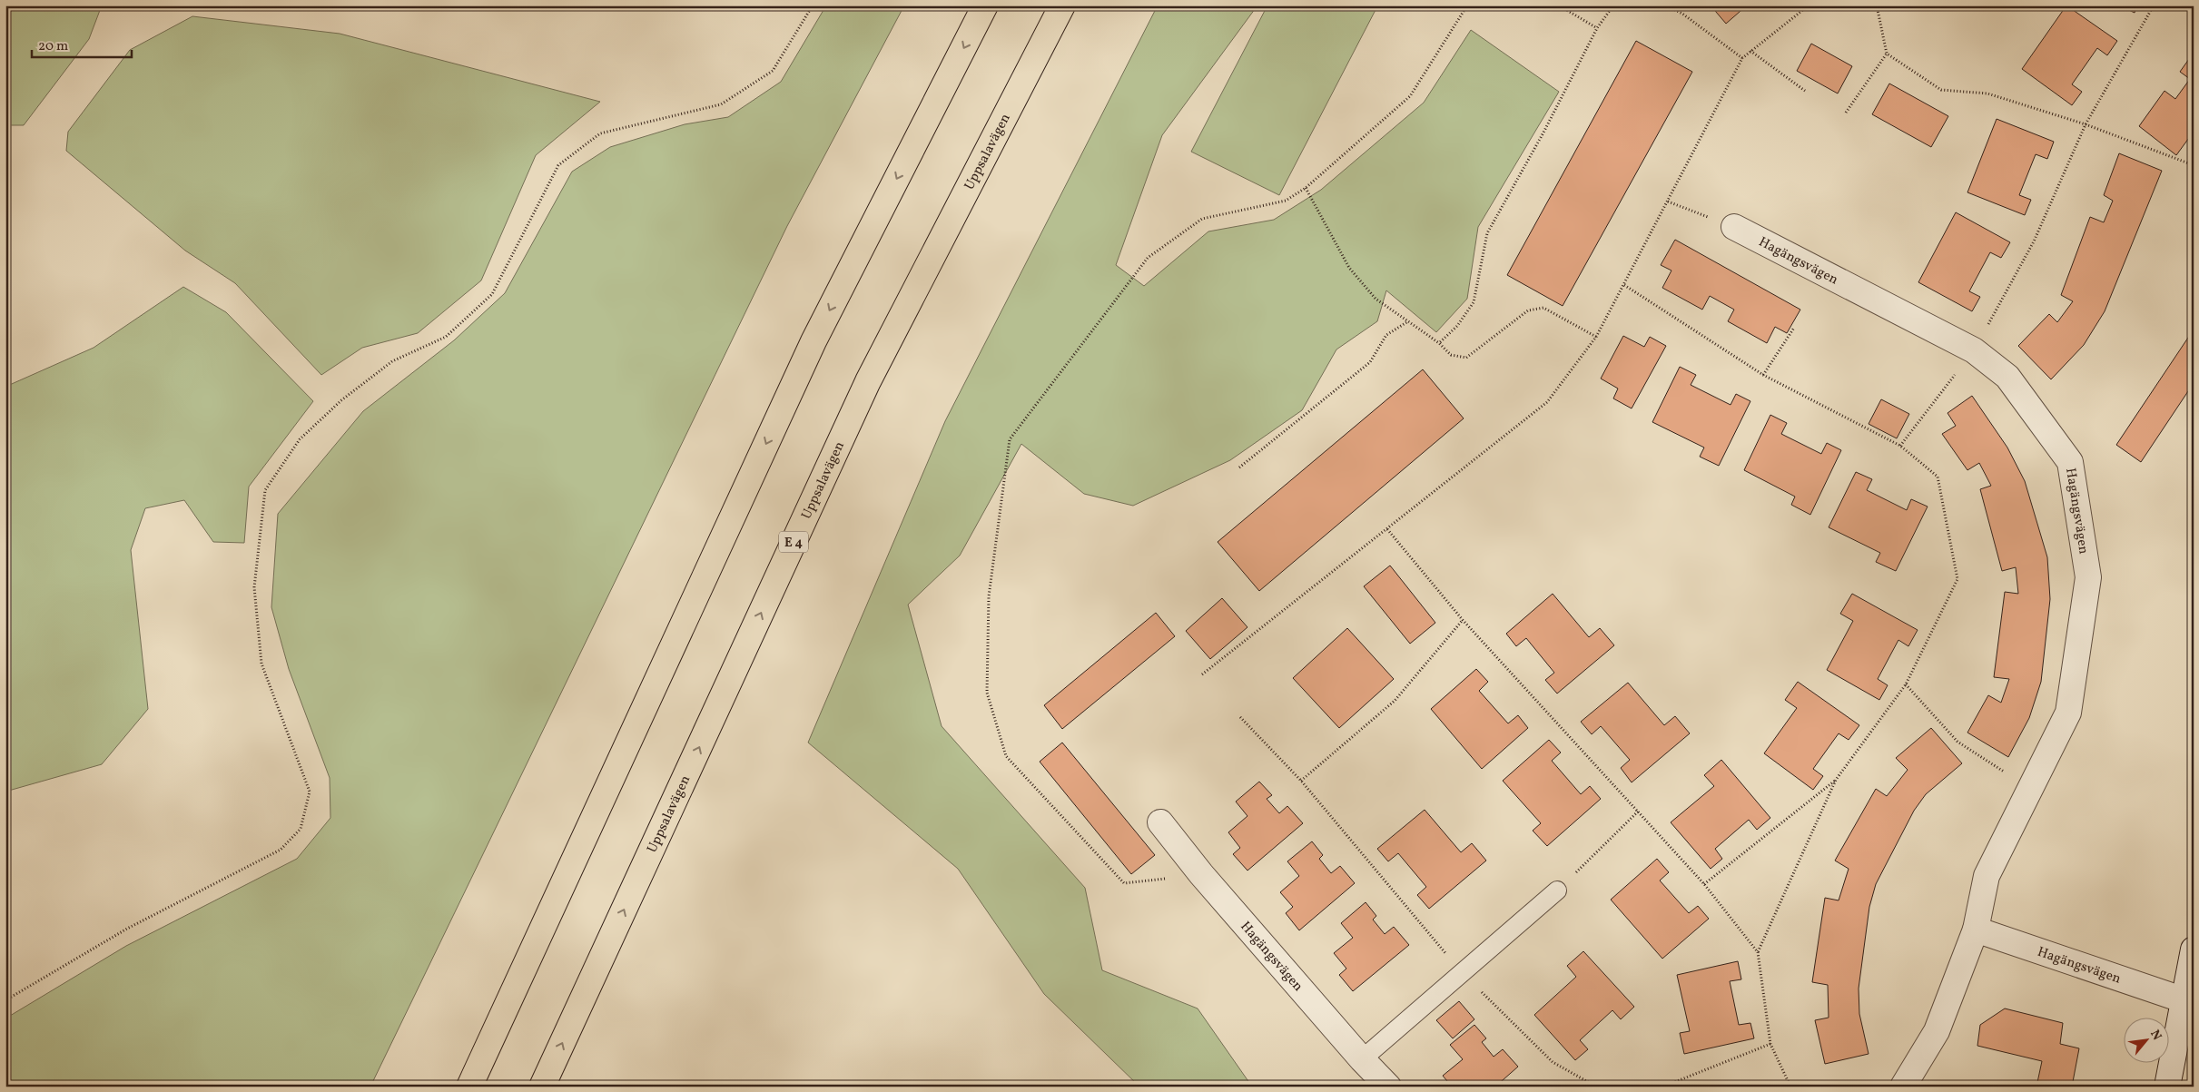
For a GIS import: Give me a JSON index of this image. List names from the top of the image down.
{
  "streets": {
    "highway": ["Uppsalavägen", "E 4"],
    "street": ["Hagängsvägen"]
  },
  "scale_bar": "20 m",
  "north": "top right"
}
